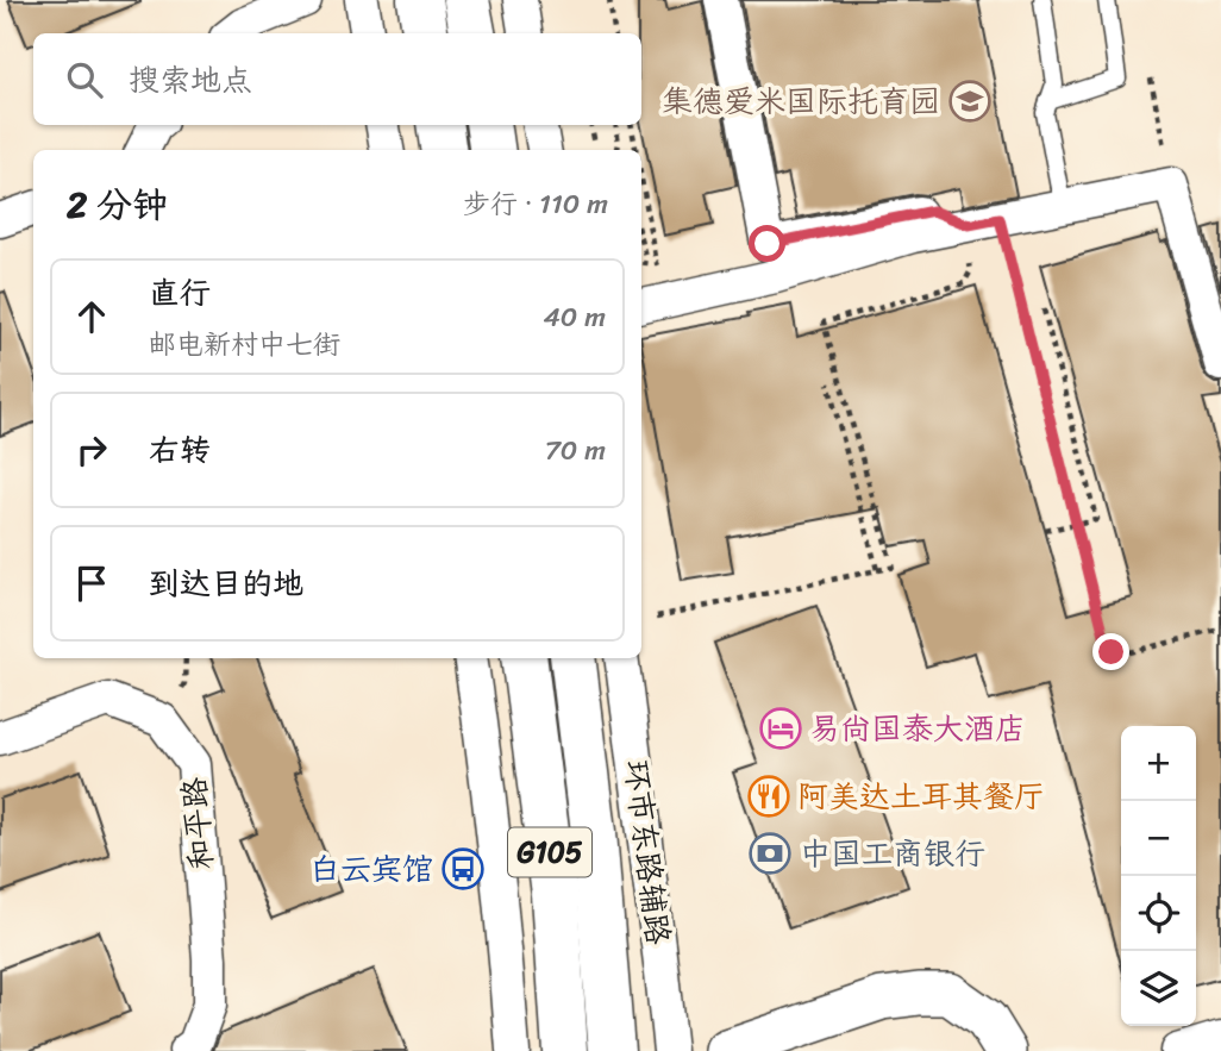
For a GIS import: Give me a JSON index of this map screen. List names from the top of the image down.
{
  "streets": {
    "highway": ["G105"],
    "street": ["和平路", "环市东路辅路"]
  },
  "places": {
    "school or university": ["集德爱米国际托育园"],
    "hotel": ["易尚国泰大酒店"],
    "restaurant": ["阿美达土耳其餐厅"],
    "bank": ["中国工商银行"],
    "bus stop": ["白云宾馆"]
  },
  "page": {
    "search": "搜索地点",
    "heading": ["2 分钟", "步行 · 110 m"],
    "list": [
      ["直行", "邮电新村中七街", "40 m"],
      ["右转", "70 m"],
      "到达目的地"
    ],
    "map_buttons": ["+", "−"]
  }
}
